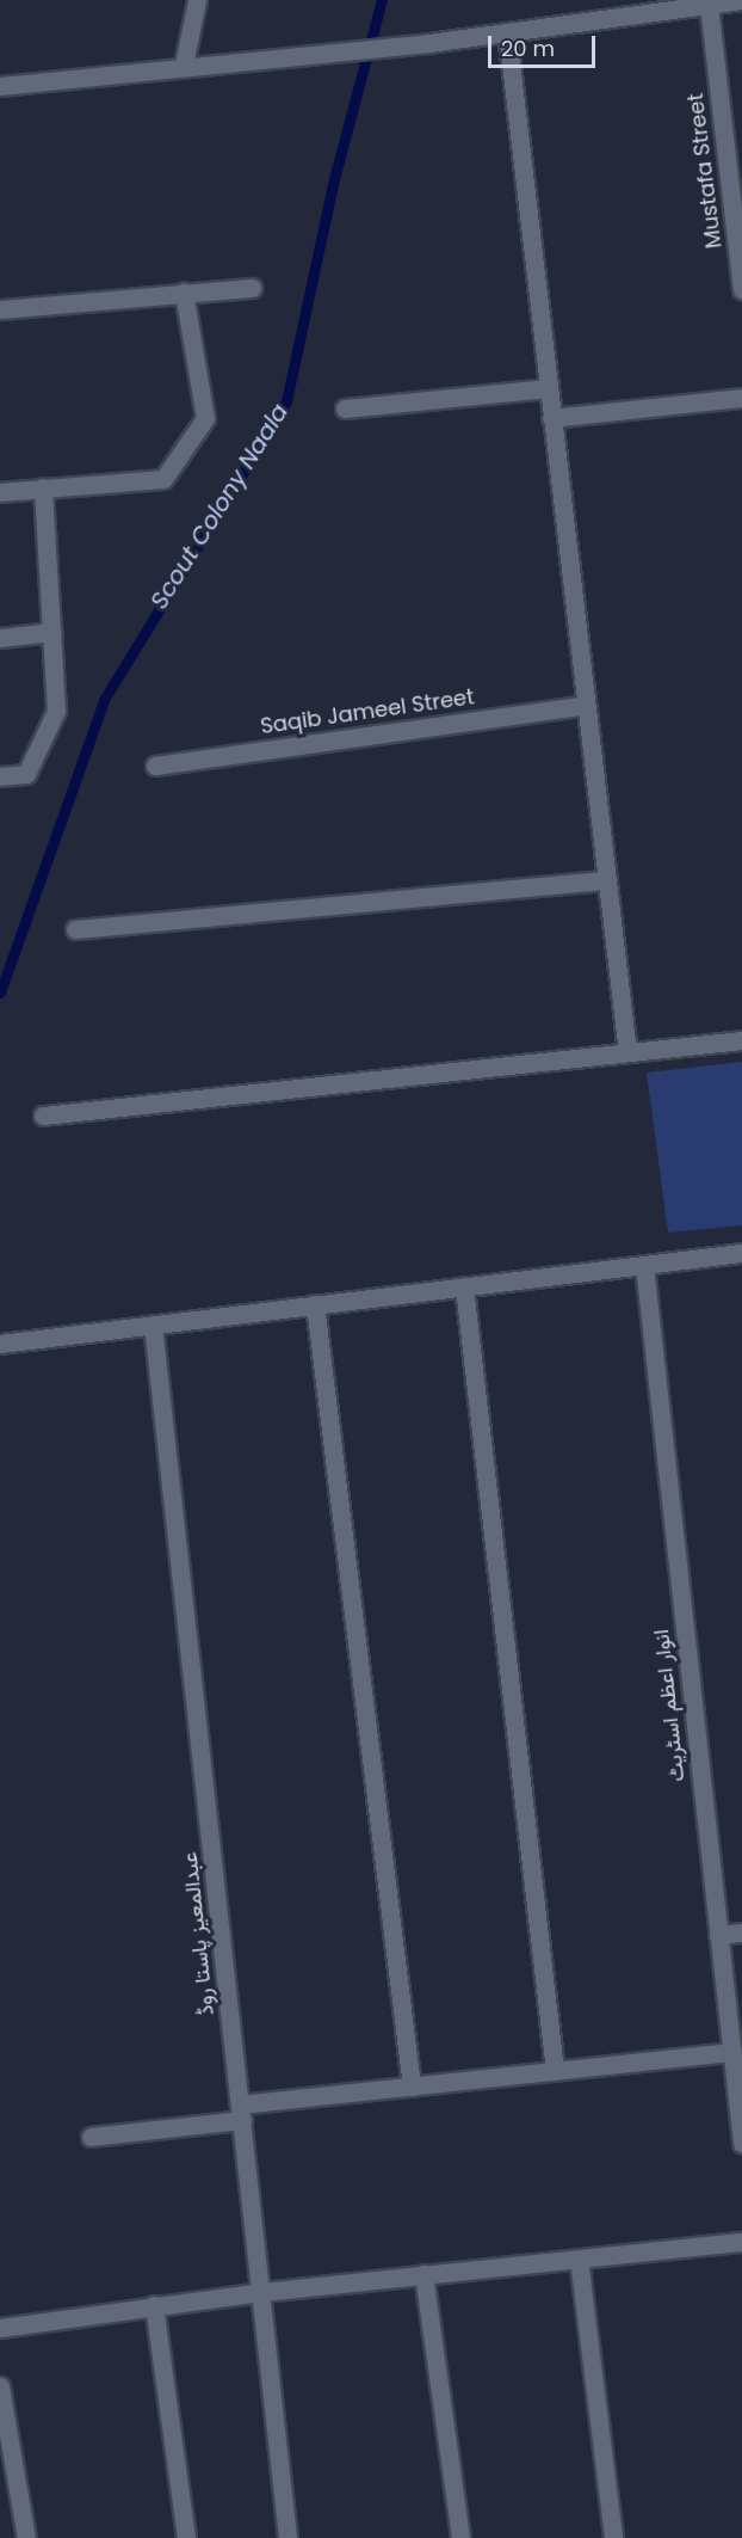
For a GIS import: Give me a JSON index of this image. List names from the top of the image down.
{
  "streets": {
    "street": [
      "Mustafa Street",
      "Saqib Jameel Street",
      "انوار اعظم اسٹریٹ",
      "عبدالمعیز پاستا روڈ"
    ]
  },
  "water": ["Scout Colony Naala"],
  "scale_bar": "20 m"
}
